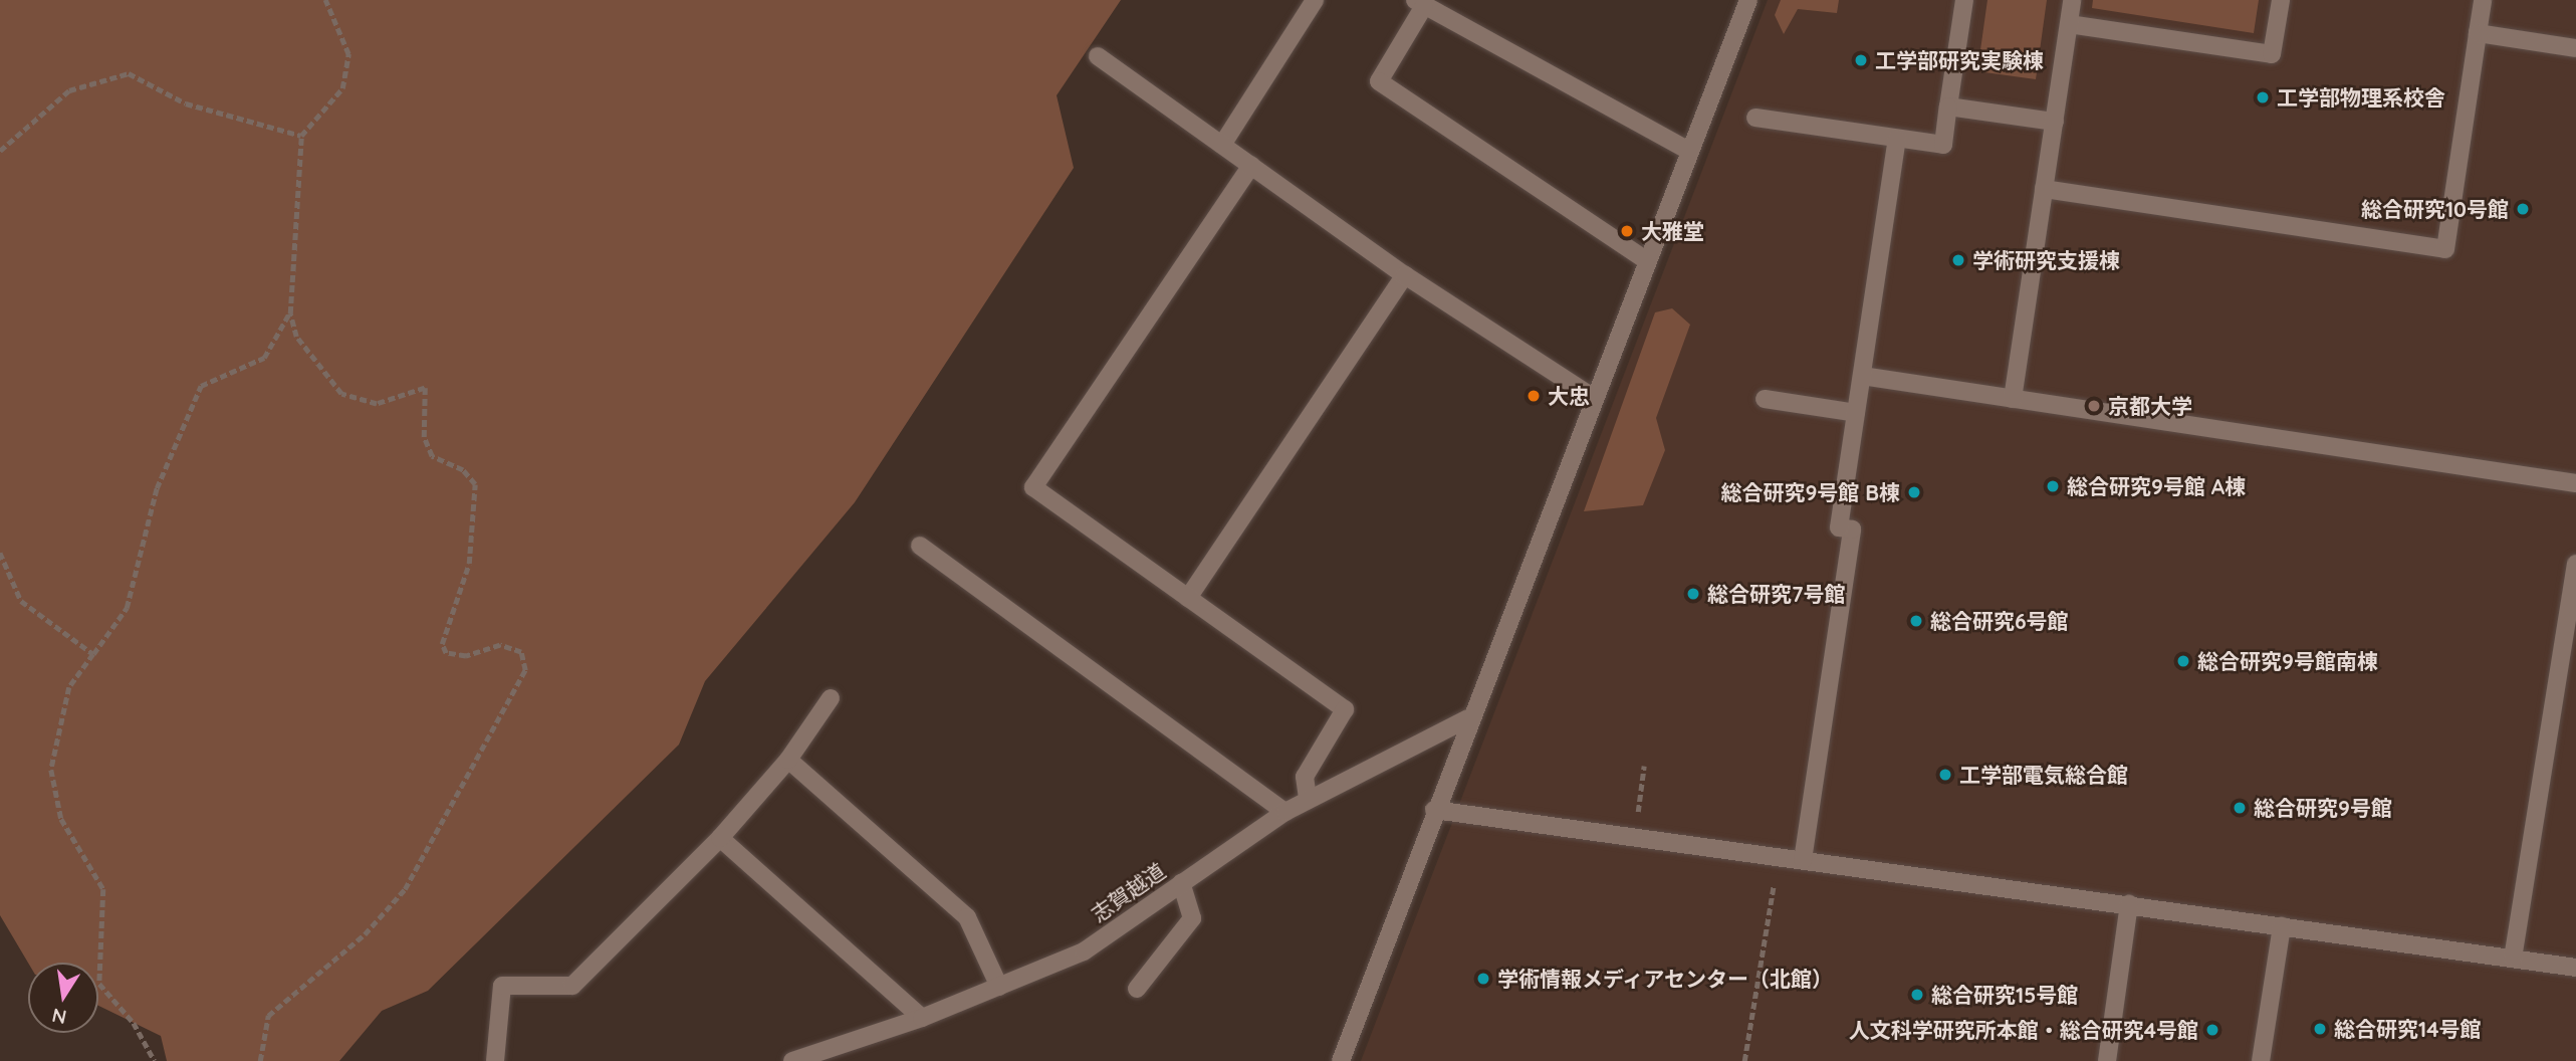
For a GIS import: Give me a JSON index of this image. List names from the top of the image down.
{
  "streets": {
    "street": ["志賀越道"]
  },
  "places": [
    "工学部研究実験棟",
    "工学部物理系校舎",
    "総合研究10号館",
    "大雅堂",
    "学術研究支援棟",
    "大忠",
    "京都大学",
    "総合研究9号館 A棟",
    "総合研究9号館 B棟",
    "総合研究7号館",
    "総合研究6号館",
    "総合研究9号館南棟",
    "工学部電気総合館",
    "総合研究9号館",
    "学術情報メディアセンター（北館）",
    "総合研究15号館",
    "総合研究14号館",
    "人文科学研究所本館・総合研究4号館"
  ],
  "north": "bottom"
}
